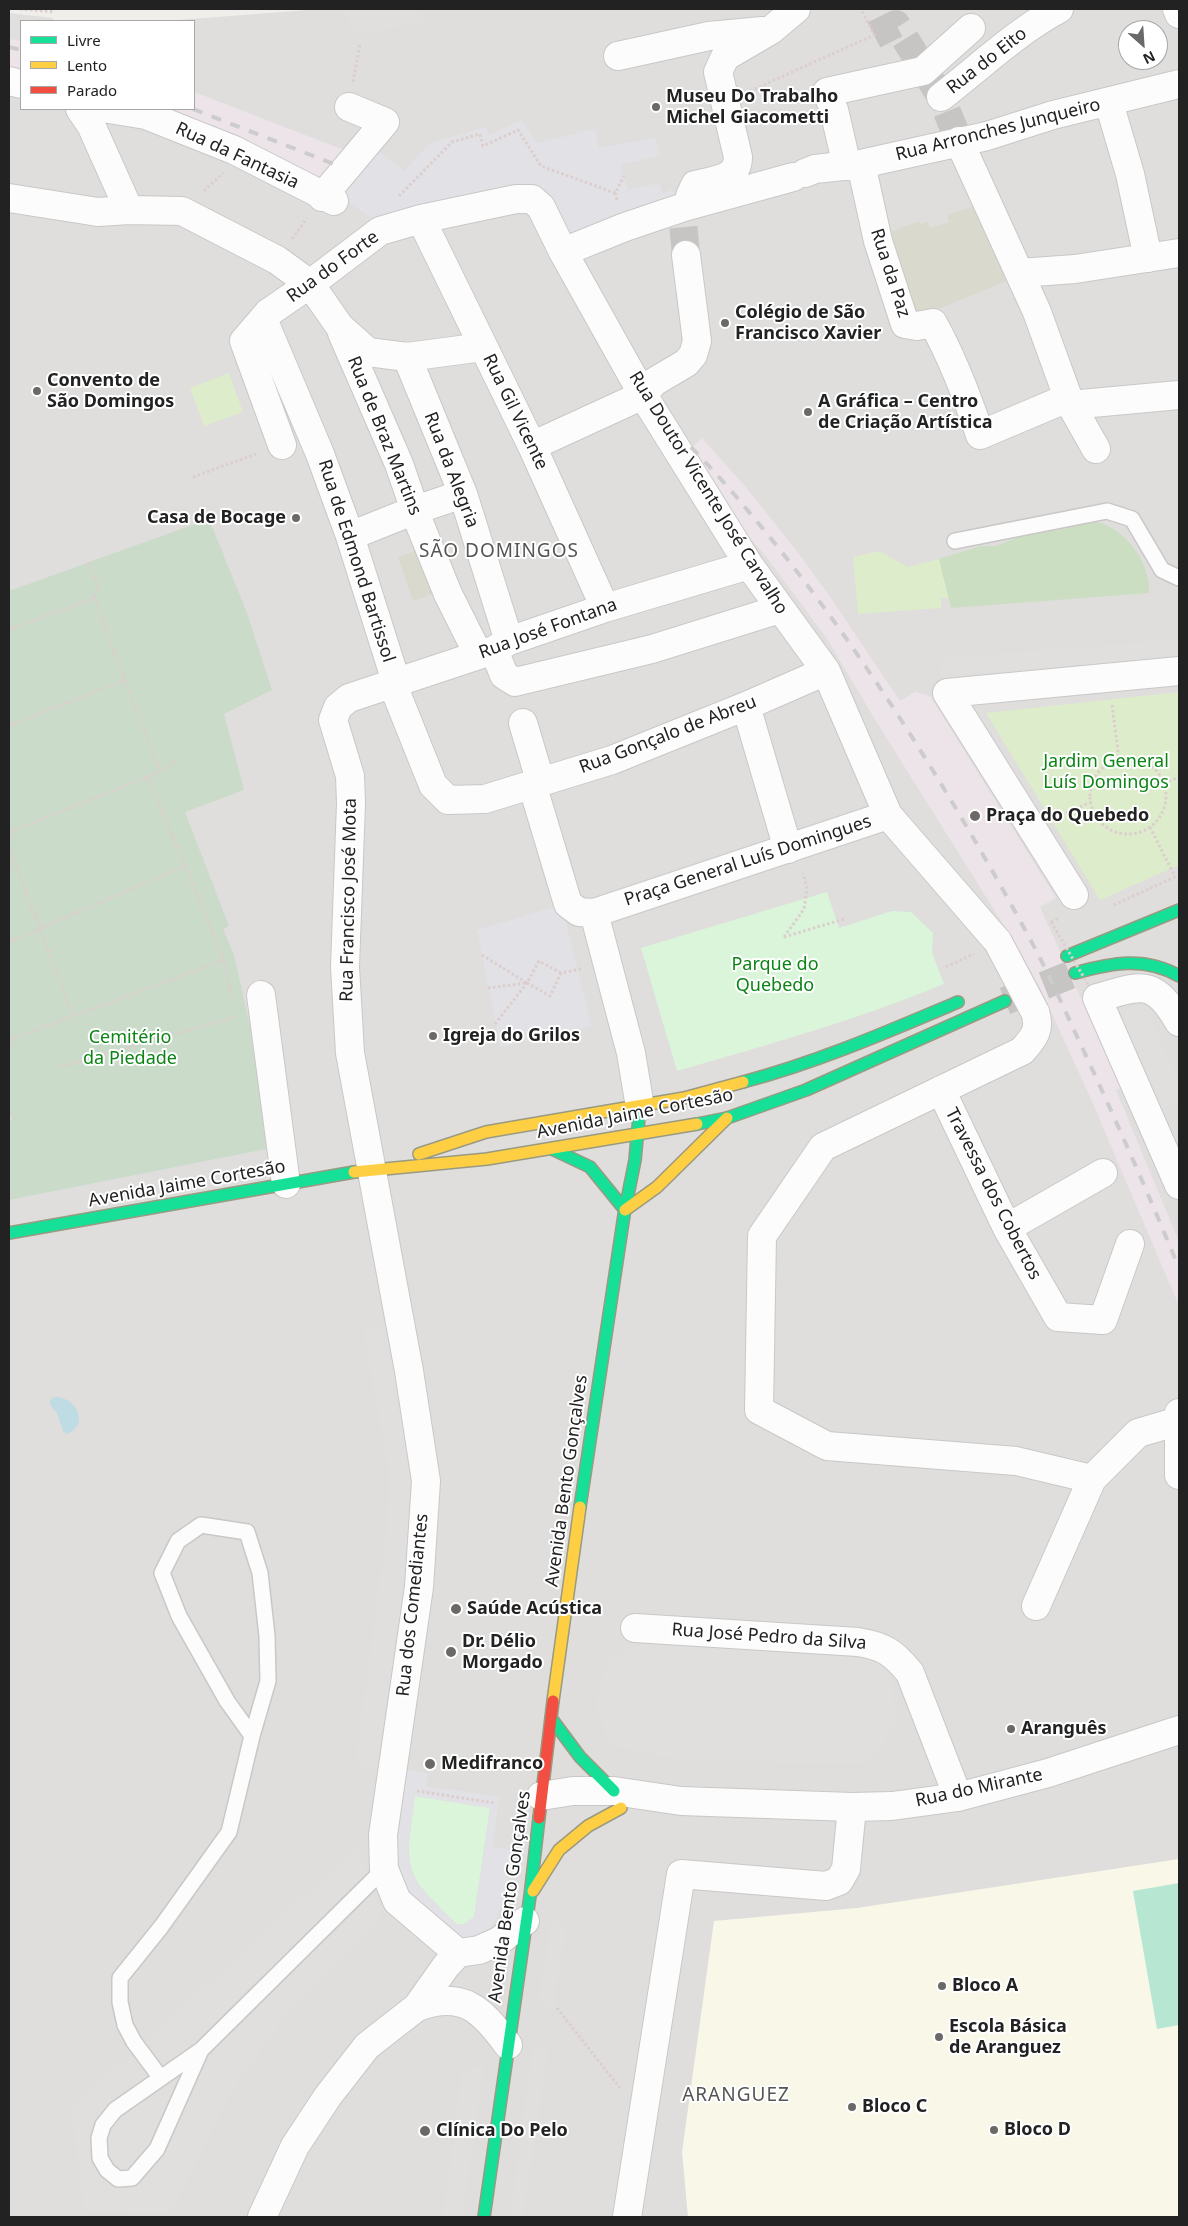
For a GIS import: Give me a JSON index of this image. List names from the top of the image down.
{
  "streets": {
    "main road": ["Avenida Jaime Cortesão", "Avenida Bento Gonçalves"],
    "street": [
      "Rua do Eito",
      "Rua Arronches Junqueiro",
      "Rua da Fantasia",
      "Rua do Forte",
      "Rua da Paz",
      "Rua Gil Vicente",
      "Rua de Braz Martins",
      "Rua da Alegria",
      "Rua Doutor Vicente José Carvalho",
      "Rua de Edmond Bartissol",
      "Rua José Fontana",
      "Rua Gonçalo de Abreu",
      "Praça General Luís Domingues",
      "Rua Francisco José Mota",
      "Travessa dos Cobertos",
      "Rua dos Comediantes",
      "Rua José Pedro da Silva",
      "Rua do Mirante"
    ]
  },
  "crossings": [
    ["Rua Arronches Junqueiro", "Rua da Paz"],
    ["Rua Arronches Junqueiro", "Rua Doutor Vicente José Carvalho"],
    ["Rua do Forte", "Rua Gil Vicente"],
    ["Rua do Forte", "Rua Doutor Vicente José Carvalho"],
    ["Rua do Forte", "Rua de Edmond Bartissol"],
    ["Rua Gil Vicente", "Rua José Fontana"],
    ["Rua de Braz Martins", "Rua da Alegria"],
    ["Rua de Braz Martins", "Rua José Fontana"],
    ["Rua da Alegria", "Rua José Fontana"],
    ["Rua Doutor Vicente José Carvalho", "Rua José Fontana"],
    ["Rua Doutor Vicente José Carvalho", "Rua Gonçalo de Abreu"],
    ["Rua Doutor Vicente José Carvalho", "Praça General Luís Domingues"],
    ["Rua de Edmond Bartissol", "Rua José Fontana"],
    ["Rua de Edmond Bartissol", "Rua Gonçalo de Abreu"],
    ["Rua José Fontana", "Rua Francisco José Mota"],
    ["Praça General Luís Domingues", "Travessa dos Cobertos"],
    ["Rua Francisco José Mota", "Avenida Jaime Cortesão"],
    ["Rua Francisco José Mota", "Rua dos Comediantes"],
    ["Avenida Jaime Cortesão", "Avenida Bento Gonçalves"],
    ["Avenida Jaime Cortesão", "Rua dos Comediantes"],
    ["Avenida Bento Gonçalves", "Rua do Mirante"],
    ["Rua José Pedro da Silva", "Rua do Mirante"]
  ],
  "districts": ["SÃO DOMINGOS", "ARANGUEZ"],
  "parks": ["Jardim General Luís Domingos", "Parque do Quebedo", "Cemitério da Piedade"],
  "places": [
    "Museu Do Trabalho Michel Giacometti",
    "Colégio de São Francisco Xavier",
    "Convento de São Domingos",
    "A Gráfica – Centro de Criação Artística",
    "Casa de Bocage",
    "Praça do Quebedo",
    "Igreja do Grilos",
    "Saúde Acústica",
    "Dr. Délio Morgado",
    "Aranguês",
    "Medifranco",
    "Bloco A",
    "Escola Básica de Aranguez",
    "Bloco C",
    "Bloco D",
    "Clínica Do Pelo"
  ],
  "legend": ["Livre", "Lento", "Parado"],
  "north": "bottom right"
}
